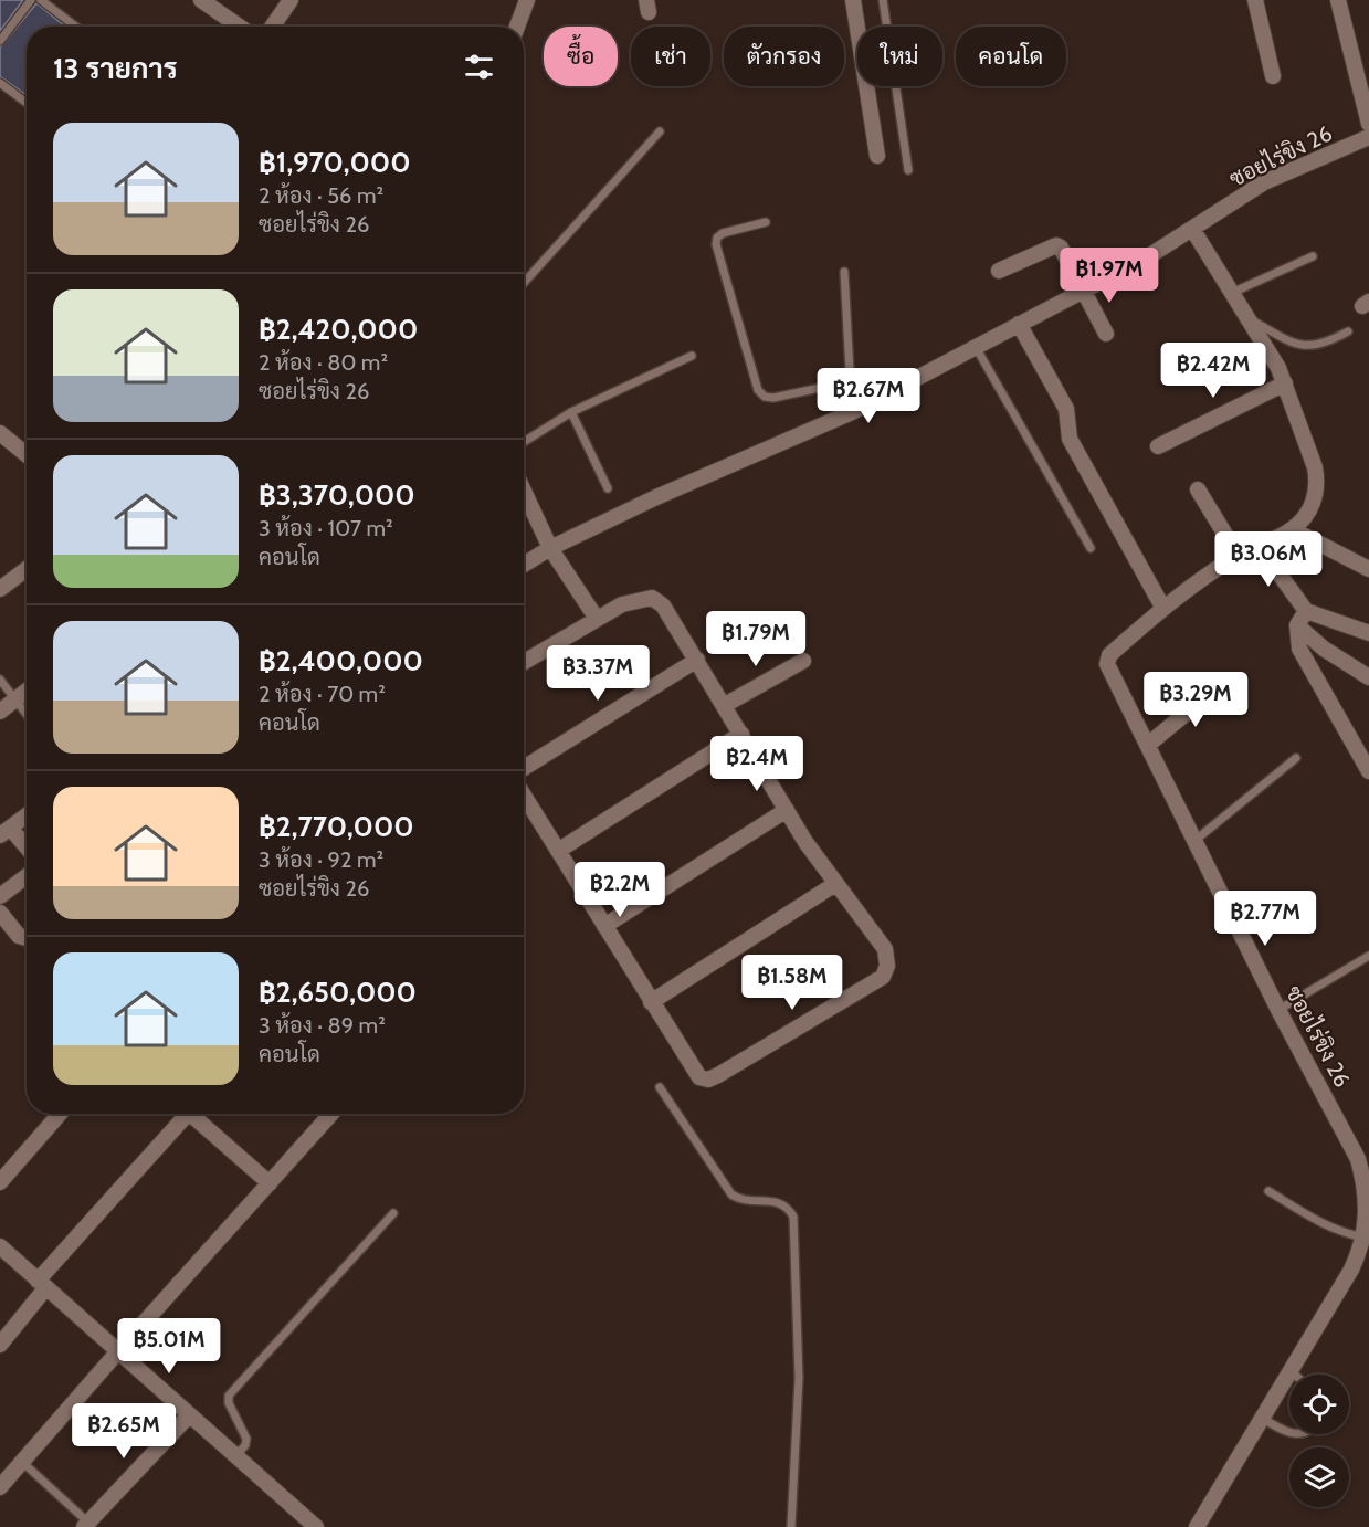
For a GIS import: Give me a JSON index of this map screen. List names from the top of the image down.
{
  "streets": {
    "street": ["ซอยไร่ขิง 26"]
  },
  "page": {
    "chip": [
      "ซื้อ",
      "เช่า",
      "ตัวกรอง",
      "ใหม่",
      "คอนโด"
    ],
    "heading": "13 รายการ",
    "list": [
      {
        "name": "฿1,970,000",
        "note": "2 ห้อง · 56 m² · ซอยไร่ขิง 26"
      },
      {
        "name": "฿2,420,000",
        "note": "2 ห้อง · 80 m² · ซอยไร่ขิง 26"
      },
      {
        "name": "฿3,370,000",
        "note": "3 ห้อง · 107 m² · คอนโด"
      },
      {
        "name": "฿2,400,000",
        "note": "2 ห้อง · 70 m² · คอนโด"
      },
      {
        "name": "฿2,770,000",
        "note": "3 ห้อง · 92 m² · ซอยไร่ขิง 26"
      },
      {
        "name": "฿2,650,000",
        "note": "3 ห้อง · 89 m² · คอนโด"
      }
    ],
    "price": [
      "฿1.97M",
      "฿2.42M",
      "฿2.67M",
      "฿3.06M",
      "฿1.79M",
      "฿3.37M",
      "฿3.29M",
      "฿2.4M",
      "฿2.2M",
      "฿2.77M",
      "฿1.58M",
      "฿5.01M",
      "฿2.65M"
    ]
  }
}
